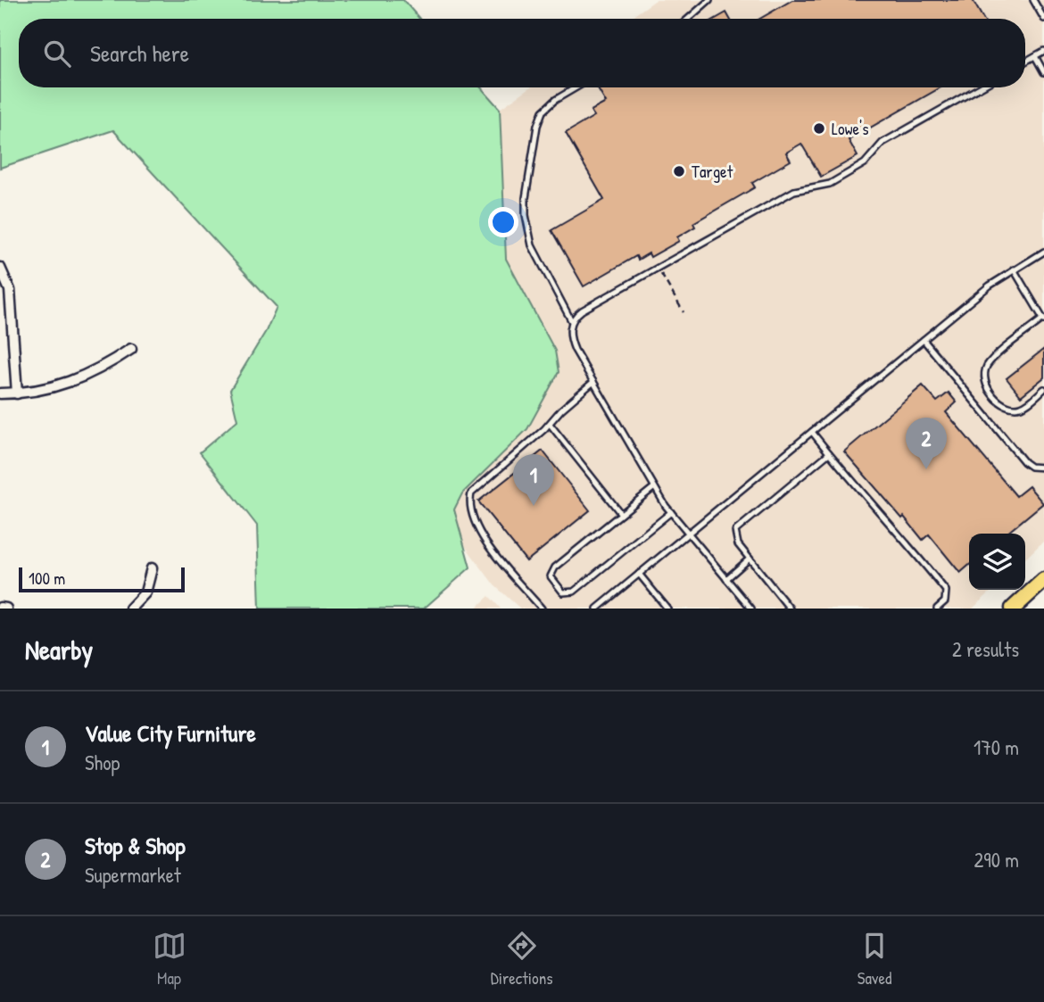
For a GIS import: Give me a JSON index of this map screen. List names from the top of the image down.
{
  "places": ["Lowe's", "Target"],
  "scale_bar": "100 m",
  "page": {
    "search": "Search here",
    "pins": ["2", "1"],
    "scale": "100 m",
    "heading": ["Nearby", "2 results"],
    "list": [
      {
        "mark": "1",
        "name": "Value City Furniture",
        "note": "Shop",
        "value": "170 m"
      },
      {
        "mark": "2",
        "name": "Stop & Shop",
        "note": "Supermarket",
        "value": "290 m"
      }
    ],
    "nav": ["Map", "Directions", "Saved"]
  }
}
